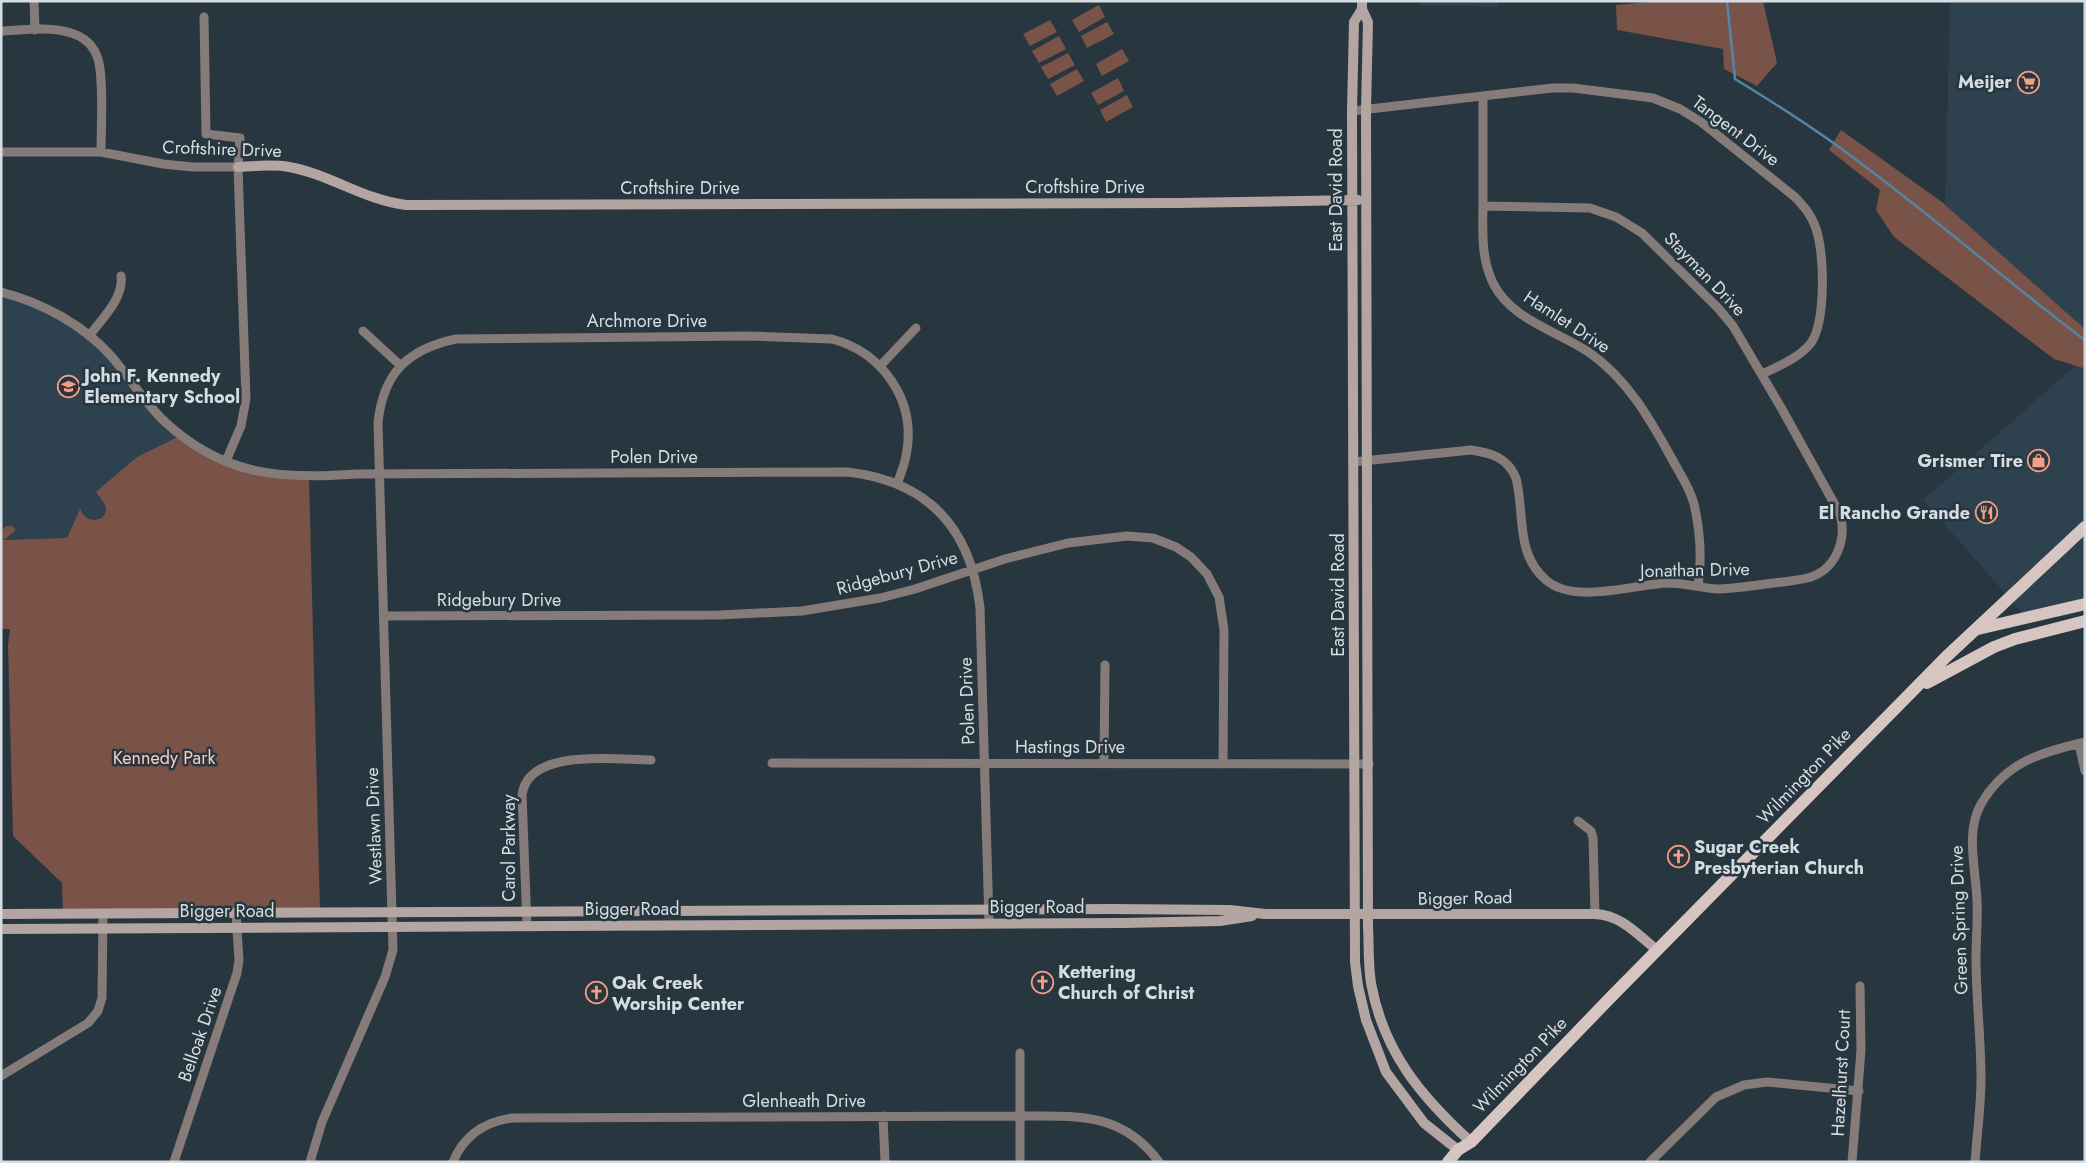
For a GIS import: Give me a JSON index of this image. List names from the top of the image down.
{
  "streets": {
    "main road": ["Wilmington Pike"],
    "street": [
      "Tangent Drive",
      "Croftshire Drive",
      "East David Road",
      "Stayman Drive",
      "Archmore Drive",
      "Hamlet Drive",
      "Polen Drive",
      "Jonathan Drive",
      "Ridgebury Drive",
      "Hastings Drive",
      "Westlawn Drive",
      "Carol Parkway",
      "Bigger Road",
      "Green Spring Drive",
      "Belloak Drive",
      "Hazelhurst Court",
      "Glenheath Drive"
    ]
  },
  "crossings": [
    ["Tangent Drive", "East David Road"],
    ["Tangent Drive", "Stayman Drive"],
    ["Tangent Drive", "Hamlet Drive"],
    ["Croftshire Drive", "East David Road"],
    ["East David Road", "Jonathan Drive"],
    ["East David Road", "Hastings Drive"],
    ["East David Road", "Wilmington Pike"],
    ["East David Road", "Bigger Road"],
    ["Stayman Drive", "Hamlet Drive"],
    ["Stayman Drive", "Jonathan Drive"],
    ["Archmore Drive", "Polen Drive"],
    ["Archmore Drive", "Westlawn Drive"],
    ["Hamlet Drive", "Jonathan Drive"],
    ["Polen Drive", "Ridgebury Drive"],
    ["Polen Drive", "Hastings Drive"],
    ["Polen Drive", "Westlawn Drive"],
    ["Polen Drive", "Bigger Road"],
    ["Ridgebury Drive", "Hastings Drive"],
    ["Ridgebury Drive", "Westlawn Drive"],
    ["Wilmington Pike", "Bigger Road"],
    ["Westlawn Drive", "Bigger Road"],
    ["Carol Parkway", "Bigger Road"],
    ["Bigger Road", "Belloak Drive"]
  ],
  "parks": ["Kennedy Park"],
  "places": {
    "supermarket": ["Meijer"],
    "school or university": ["John F. Kennedy Elementary School"],
    "shop": ["Grismer Tire"],
    "restaurant": ["El Rancho Grande"],
    "church": ["Sugar Creek Presbyterian Church", "Kettering Church of Christ", "Oak Creek Worship Center"]
  }
}
